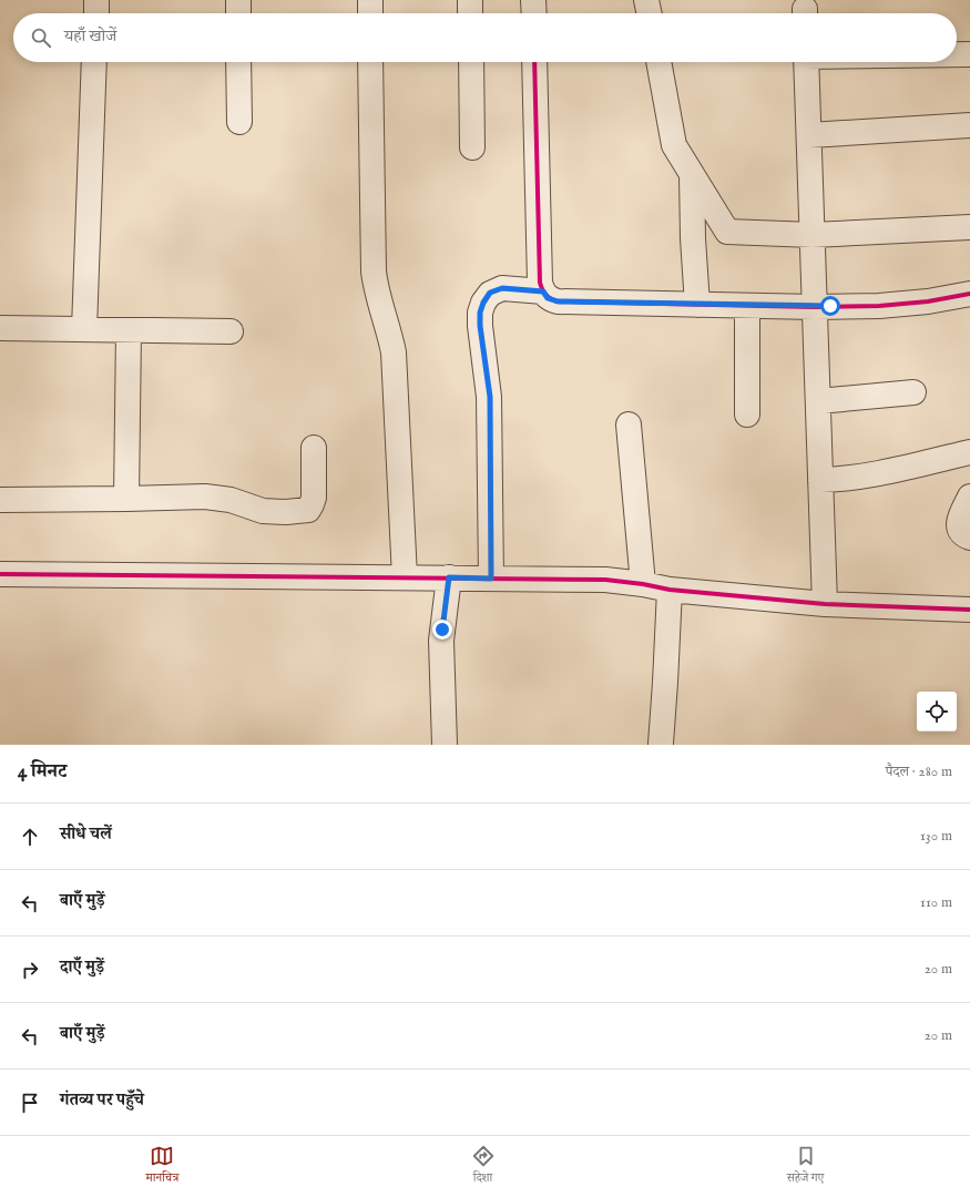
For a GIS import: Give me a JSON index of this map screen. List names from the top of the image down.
{
  "page": {
    "search": "यहाँ खोजें",
    "heading": ["4 मिनट", "पैदल · 280 m"],
    "list": [
      ["सीधे चलें", "130 m"],
      ["बाएँ मुड़ें", "110 m"],
      ["दाएँ मुड़ें", "20 m"],
      ["बाएँ मुड़ें", "20 m"],
      "गंतव्य पर पहुँचे"
    ],
    "nav": ["मानचित्र", "दिशा", "सहेजे गए"]
  }
}
